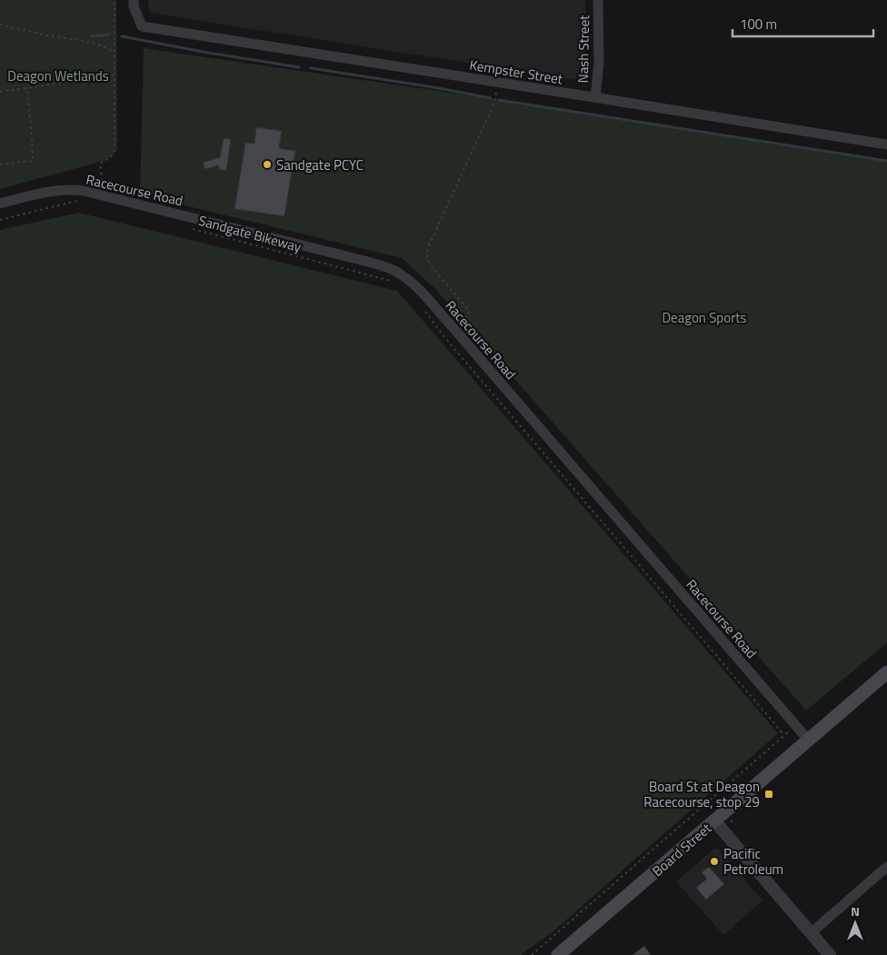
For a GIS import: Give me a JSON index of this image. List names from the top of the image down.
{
  "streets": {
    "main road": ["Board Street"],
    "street": ["Nash Street", "Kempster Street", "Racecourse Road"],
    "path": ["Sandgate Bikeway"]
  },
  "crossings": [
    ["Nash Street", "Kempster Street"],
    ["Racecourse Road", "Board Street"]
  ],
  "parks": ["Deagon Wetlands", "Deagon Sports"],
  "places": {
    "other": ["Sandgate PCYC", "Pacific Petroleum"],
    "transit": ["Board St at Deagon Racecourse, stop 29"]
  },
  "scale_bar": "100 m",
  "north": "top"
}
